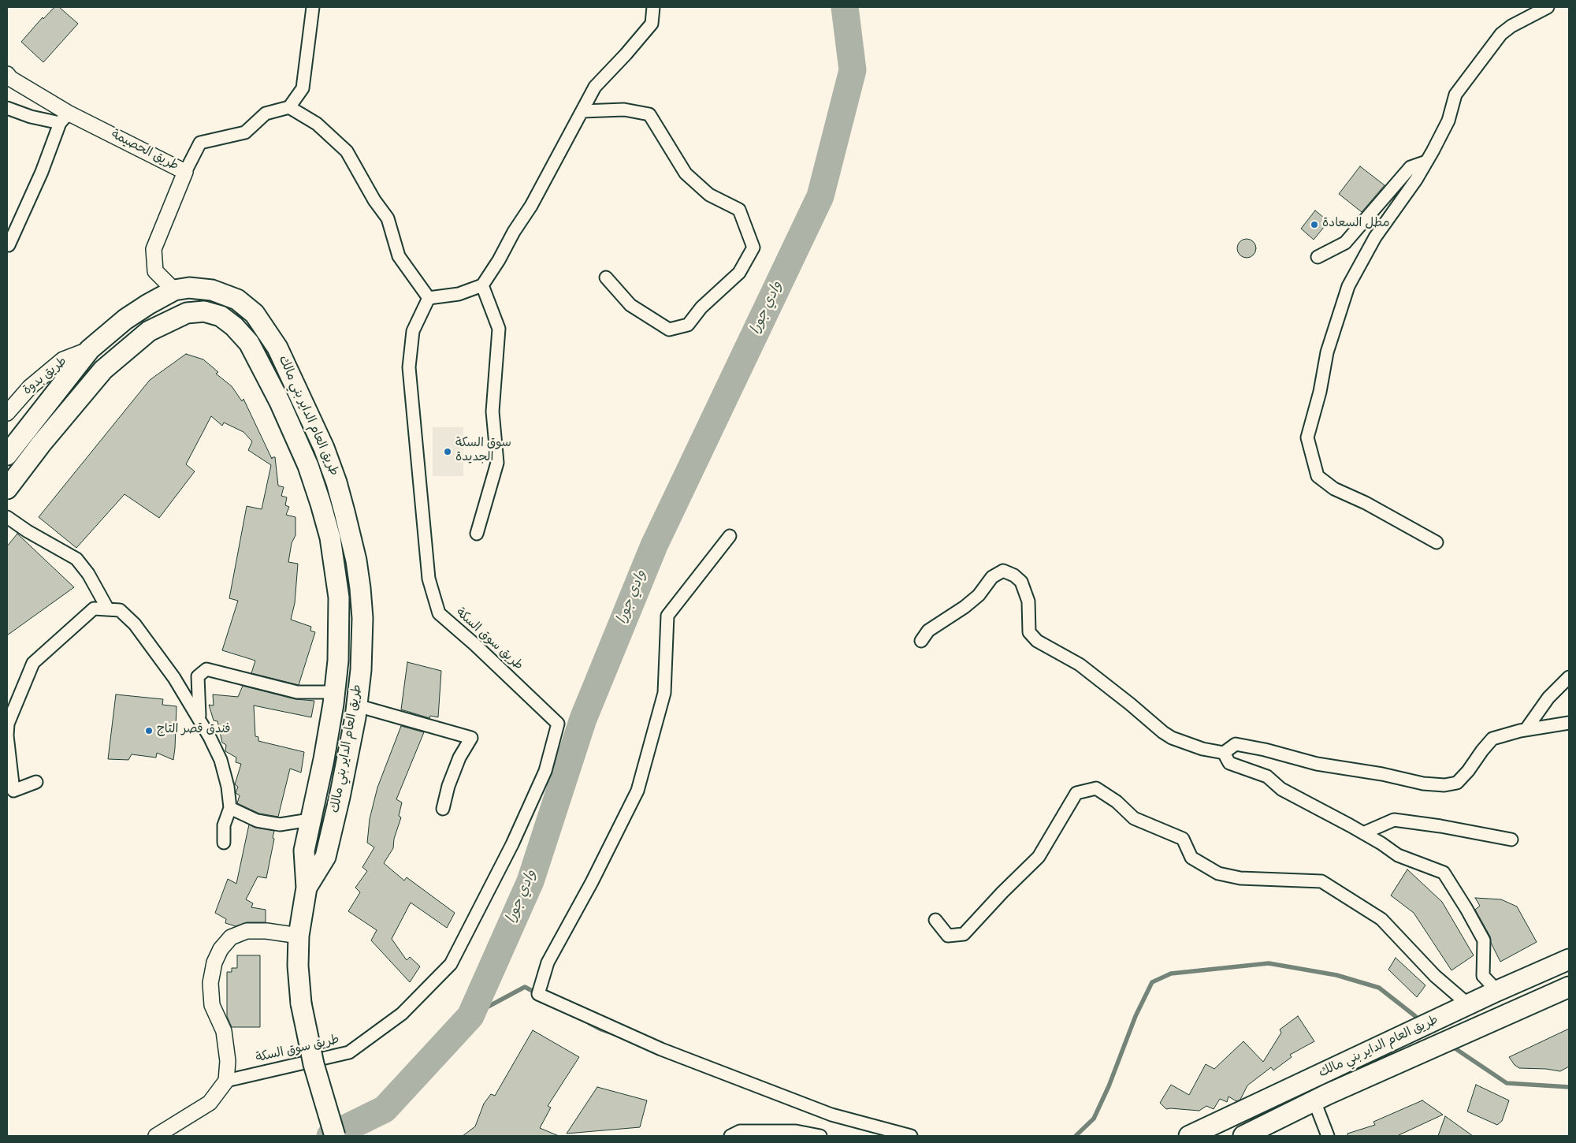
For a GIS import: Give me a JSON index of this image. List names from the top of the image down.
{
  "streets": {
    "highway": ["طريق الحصيمة", "طريق العام الداير بني مالك"],
    "street": ["طريق بدوة", "طريق سوق السكة"]
  },
  "crossings": [
    ["طريق الحصيمة", "طريق العام الداير بني مالك"],
    ["طريق بدوة", "طريق العام الداير بني مالك"]
  ],
  "water": ["وادي جورا"],
  "places": ["مطل السعادة", "سوق السكة الجديدة", "فندق قصر التاج"]
}
